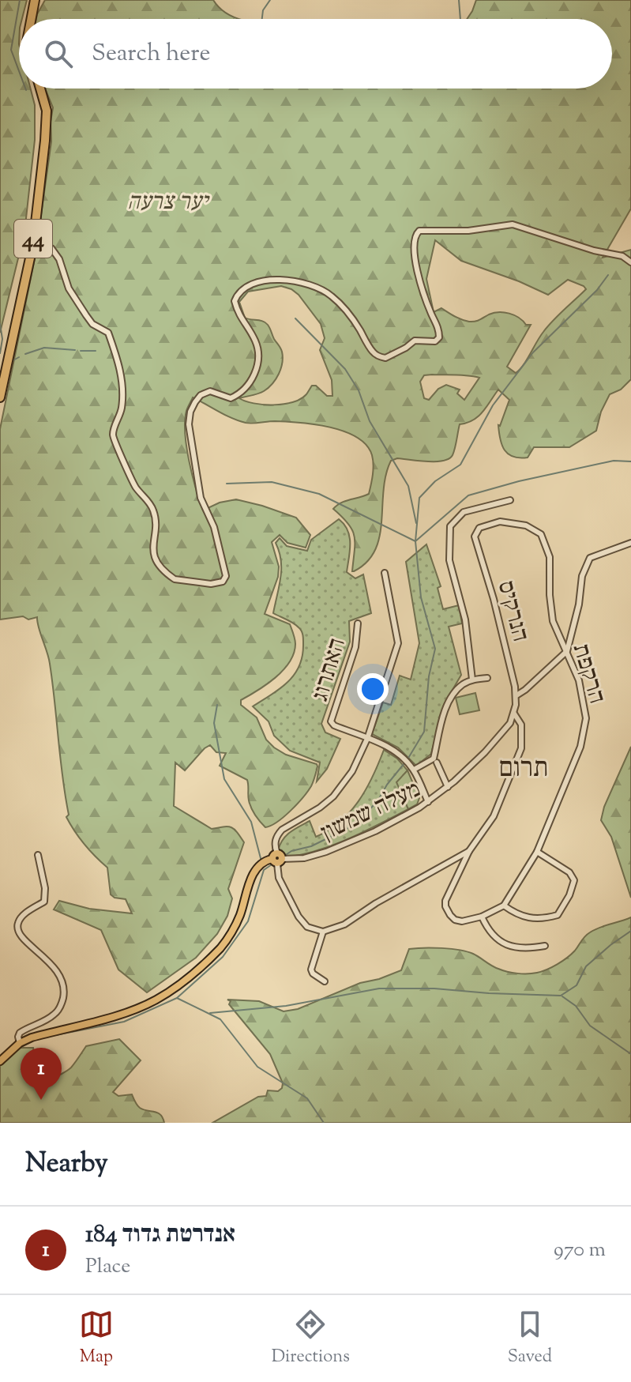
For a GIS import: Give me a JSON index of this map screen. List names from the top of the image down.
{
  "streets": {
    "highway": ["44"],
    "street": [
      "הנרקיס",
      "האתרוג",
      "הרקפת",
      "מעלה שמשון"
    ]
  },
  "crossings": [
    ["הנרקיס", "הרקפת"],
    ["הנרקיס", "מעלה שמשון"]
  ],
  "districts": ["תרום"],
  "parks": ["יער צרעה"],
  "page": {
    "search": "Search here",
    "pins": "1",
    "heading": "Nearby",
    "list": [
      {
        "mark": "1",
        "name": "אנדרטת גדוד 184",
        "note": "Place",
        "value": "970 m"
      }
    ],
    "nav": ["Map", "Directions", "Saved"]
  }
}
